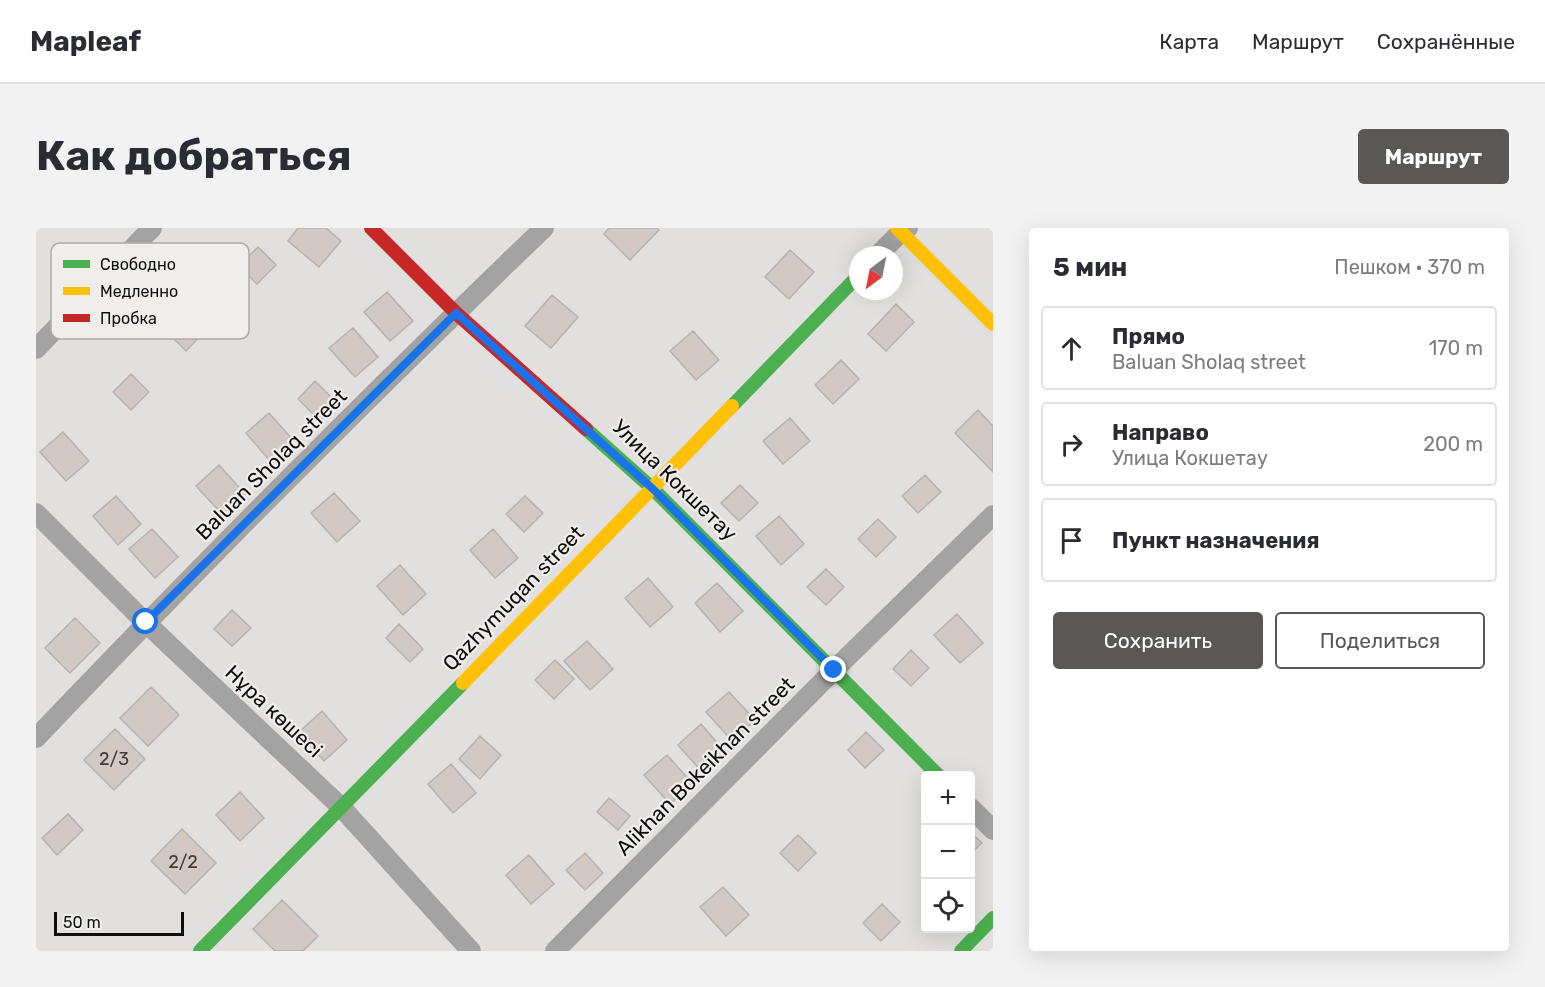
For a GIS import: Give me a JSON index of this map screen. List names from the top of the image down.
{
  "streets": {
    "street": [
      "Baluan Sholaq street",
      "Улица Кокшетау",
      "Qazhymuqan street",
      "Нұра көшесі",
      "Alikhan Bokeikhan street"
    ]
  },
  "crossings": [
    ["Baluan Sholaq street", "Улица Кокшетау"],
    ["Baluan Sholaq street", "Нұра көшесі"],
    ["Улица Кокшетау", "Qazhymuqan street"],
    ["Улица Кокшетау", "Alikhan Bokeikhan street"],
    ["Qazhymuqan street", "Нұра көшесі"]
  ],
  "house_numbers": ["2/3", "2/2"],
  "legend": ["Свободно", "Медленно", "Пробка"],
  "scale_bar": "50 m",
  "north": "bottom left",
  "page": {
    "header": "Mapleaf",
    "nav": ["Карта", "Маршрут", "Сохранённые"],
    "buttons": [
      "Маршрут",
      ["Сохранить", "Поделиться"]
    ],
    "title": "Как добраться",
    "heading": ["5 мин", "Пешком · 370 m"],
    "list": [
      ["Прямо", "Baluan Sholaq street", "170 m"],
      ["Направо", "Улица Кокшетау", "200 m"],
      "Пункт назначения"
    ],
    "map_buttons": ["+", "−"],
    "scale": "50 m"
  }
}
